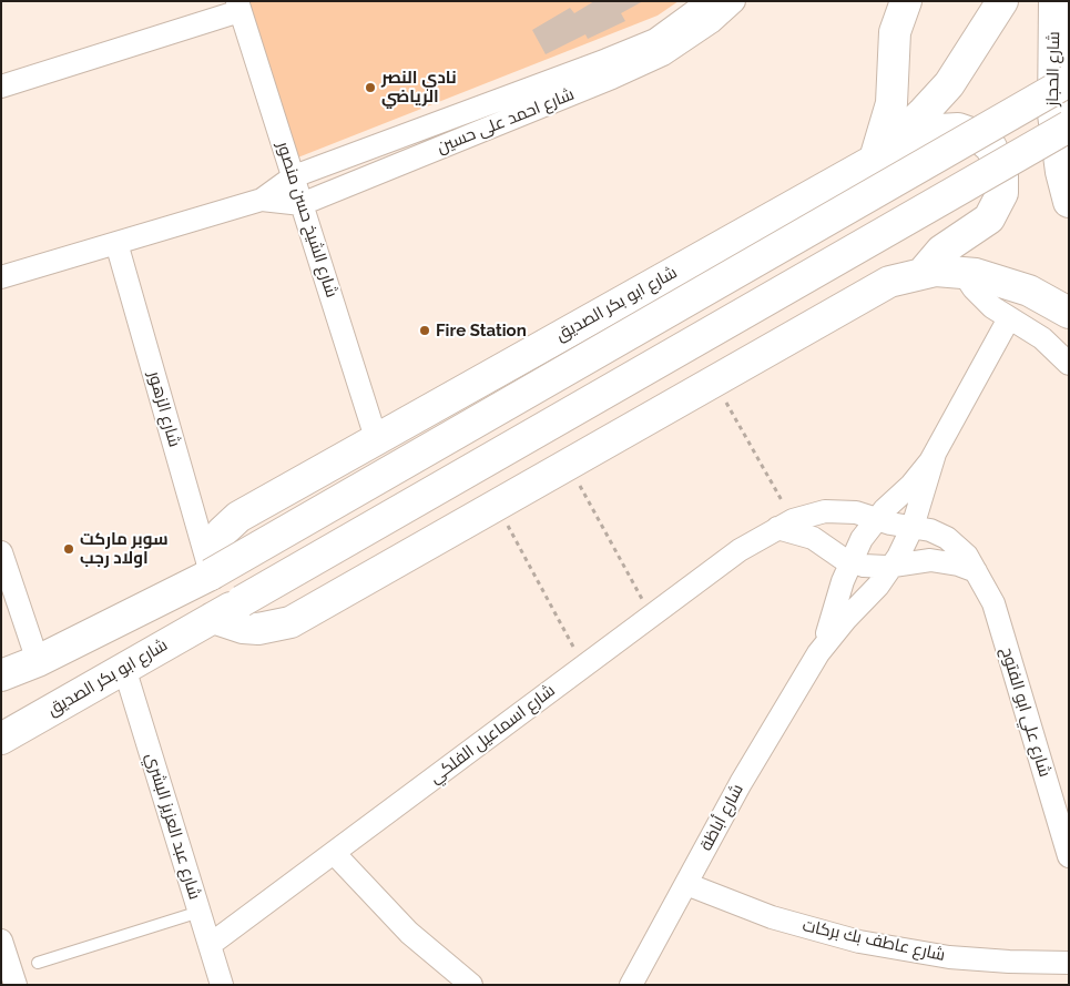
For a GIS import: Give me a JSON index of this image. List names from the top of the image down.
{
  "streets": {
    "main road": ["شارع الحجاز", "شارع ابو بكر الصديق"],
    "street": [
      "شارع احمد على حسين",
      "شارع الشيخ حسن منصور",
      "شارع الزهور",
      "شارع علي ابو الفتوح",
      "شارع اسماعيل الفلكي",
      "شارع أباظة",
      "شارع عبد العزيز البشري",
      "شارع عاطف بك بركات"
    ]
  },
  "crossings": [
    ["شارع احمد على حسين", "شارع الشيخ حسن منصور"],
    ["شارع احمد على حسين", "شارع الزهور"],
    ["شارع الشيخ حسن منصور", "شارع ابو بكر الصديق"],
    ["شارع ابو بكر الصديق", "شارع الزهور"],
    ["شارع ابو بكر الصديق", "شارع عبد العزيز البشري"],
    ["شارع علي ابو الفتوح", "شارع اسماعيل الفلكي"],
    ["شارع علي ابو الفتوح", "شارع أباظة"],
    ["شارع اسماعيل الفلكي", "شارع أباظة"],
    ["شارع اسماعيل الفلكي", "شارع عبد العزيز البشري"],
    ["شارع أباظة", "شارع عاطف بك بركات"]
  ],
  "places": ["نادي النصر الرياضي", "Fire Station", "سوبر ماركت اولاد رجب"]
}
